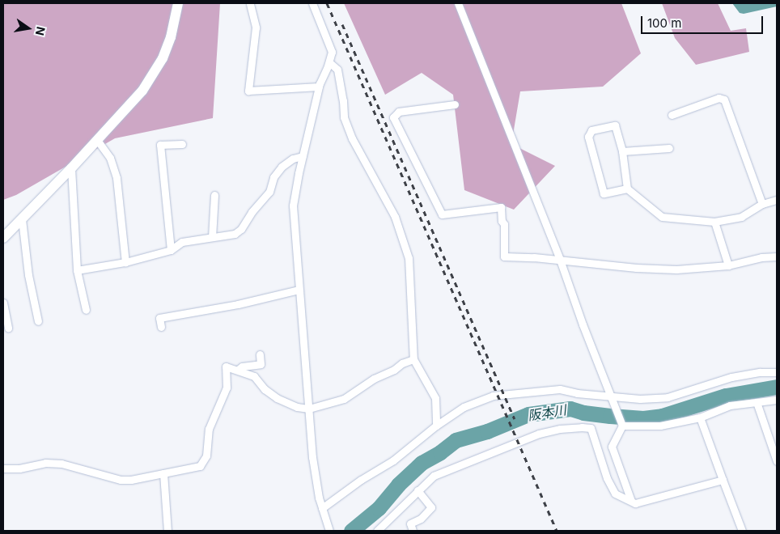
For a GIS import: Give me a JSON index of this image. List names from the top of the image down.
{
  "water": ["阪本川"],
  "scale_bar": "100 m",
  "north": "right"
}
